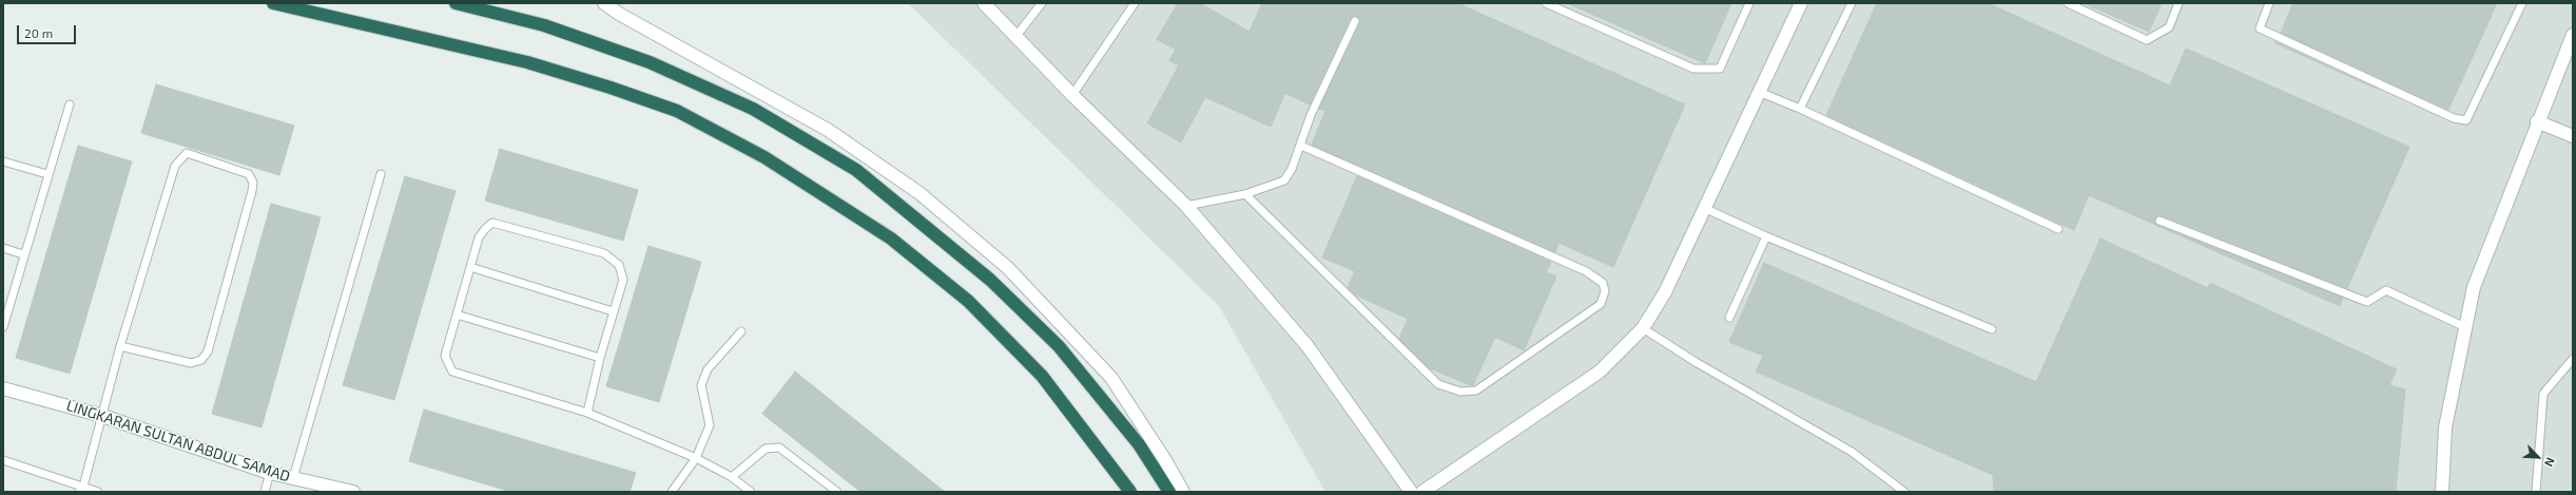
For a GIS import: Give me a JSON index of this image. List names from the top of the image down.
{
  "streets": {
    "street": ["LINGKARAN SULTAN ABDUL SAMAD"]
  },
  "scale_bar": "20 m",
  "north": "bottom right"
}
